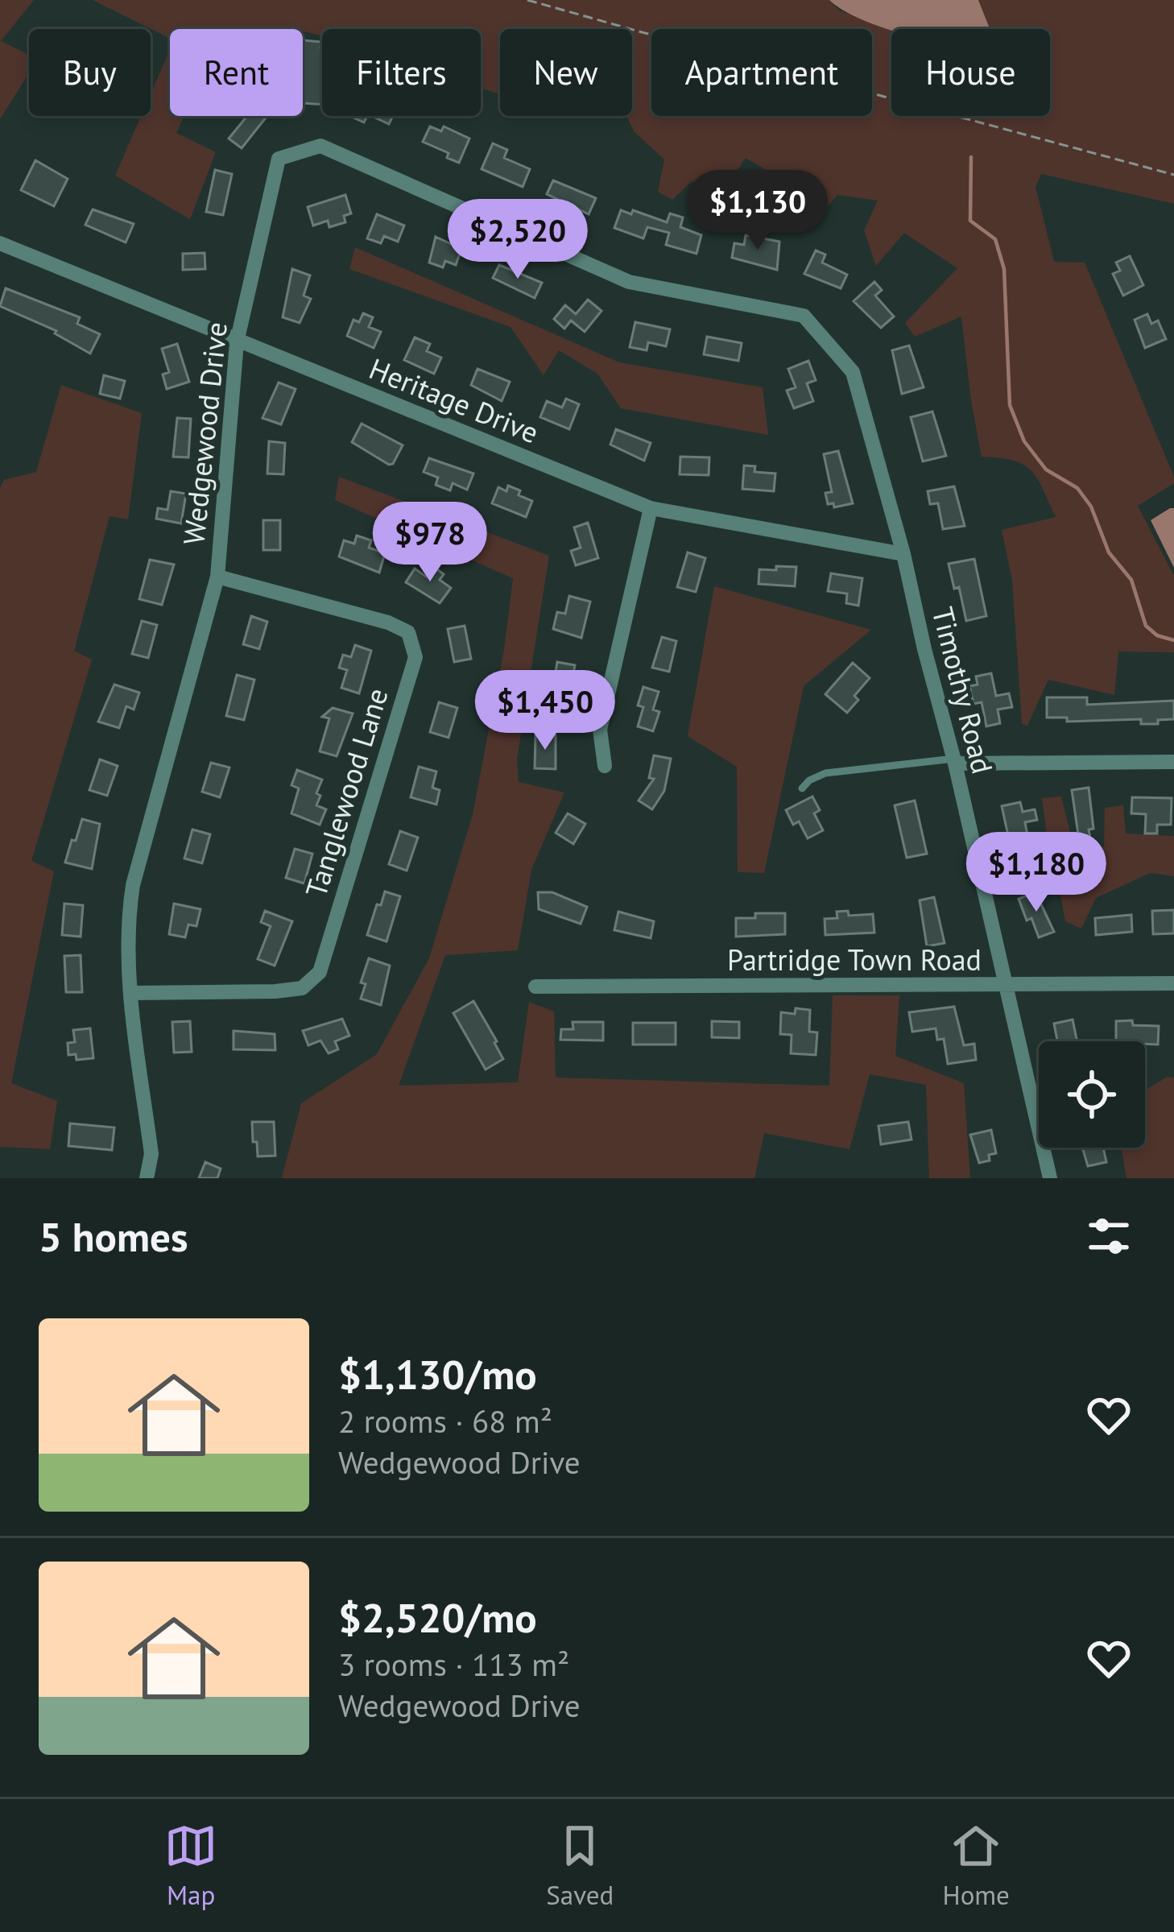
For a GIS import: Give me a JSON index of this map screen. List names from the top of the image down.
{
  "streets": {
    "street": [
      "Heritage Drive",
      "Wedgewood Drive",
      "Timothy Road",
      "Tanglewood Lane",
      "Partridge Town Road"
    ]
  },
  "crossings": [
    ["Heritage Drive", "Wedgewood Drive"],
    ["Heritage Drive", "Timothy Road"],
    ["Wedgewood Drive", "Timothy Road"],
    ["Wedgewood Drive", "Tanglewood Lane"],
    ["Timothy Road", "Partridge Town Road"]
  ],
  "page": {
    "chip": [
      "Buy",
      "Rent",
      "Filters",
      "New",
      "Apartment",
      "House"
    ],
    "price": [
      "$1,130",
      "$2,520",
      "$978",
      "$1,450",
      "$1,180"
    ],
    "heading": "5 homes",
    "list": [
      {
        "name": "$1,130/mo",
        "note": "2 rooms · 68 m² · Wedgewood Drive"
      },
      {
        "name": "$2,520/mo",
        "note": "3 rooms · 113 m² · Wedgewood Drive"
      }
    ],
    "tabs": ["Map", "Saved", "Home"]
  }
}
